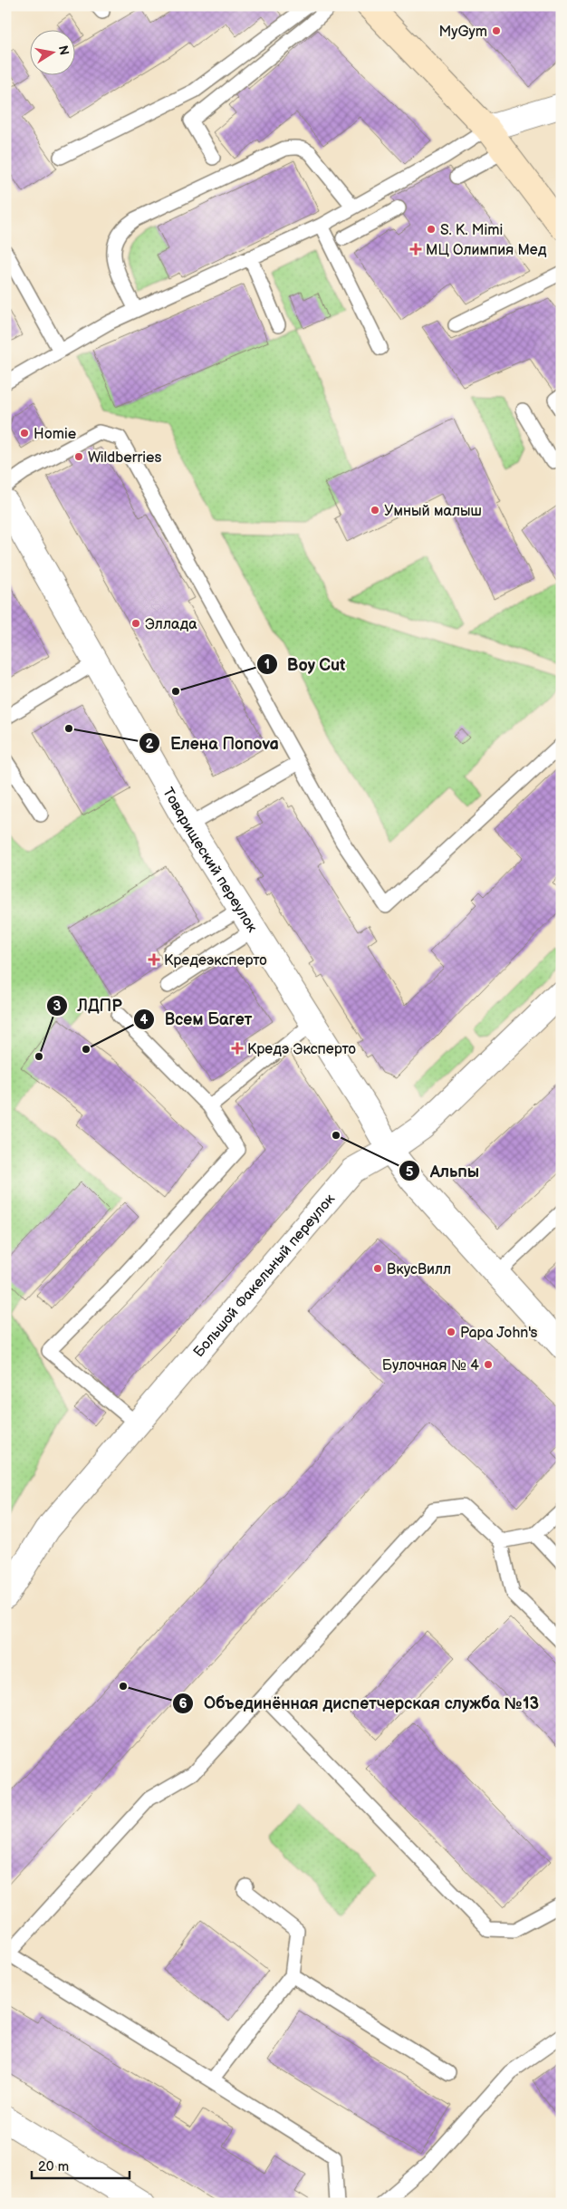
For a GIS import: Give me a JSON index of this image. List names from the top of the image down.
{
  "streets": {
    "street": ["Товарищеский переулок", "Большой Факельный переулок"]
  },
  "crossings": [
    ["Товарищеский переулок", "Большой Факельный переулок"]
  ],
  "places": {
    "other": [
      "MyGym",
      "S. K. Mimi",
      "Homie",
      "Wildberries",
      "Умный малыш",
      "Эллада",
      "Boy Cut",
      "Елена Попоva",
      "Всем Багет",
      "ЛДПР",
      "Альпы",
      "ВкусВилл",
      "Papa John's",
      "Булочная № 4",
      "Объединённая диспетчерская служба №13"
    ],
    "health": ["МЦ Олимпия Мед", "Кредеэксперто", "Кредэ Эксперто"]
  },
  "scale_bar": "20 m",
  "north": "right"
}
